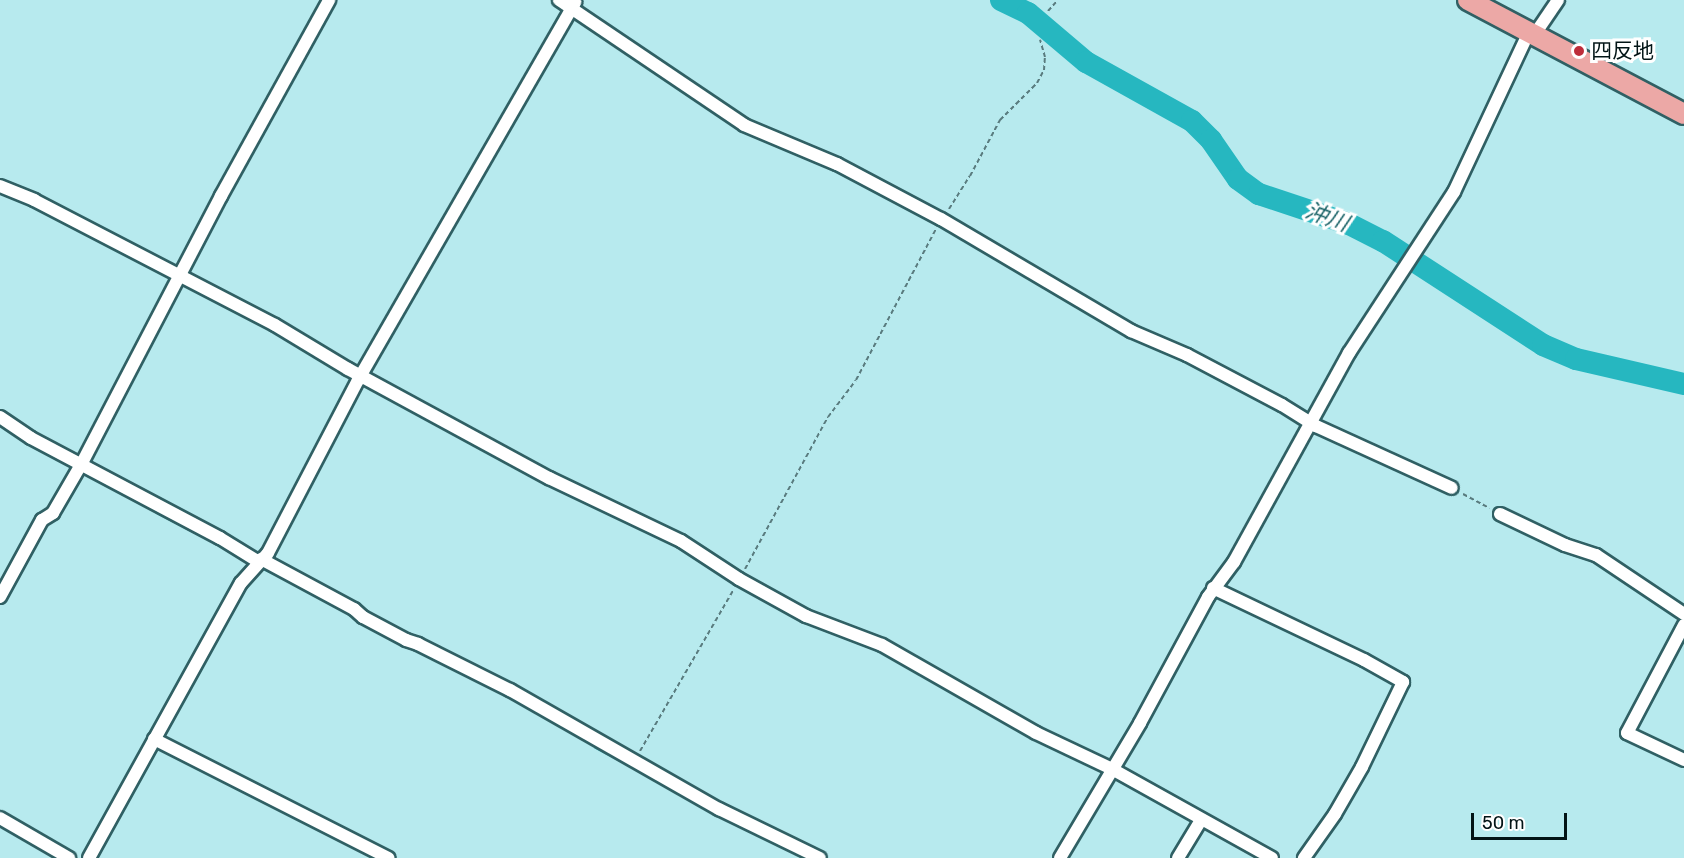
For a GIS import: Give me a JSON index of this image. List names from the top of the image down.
{
  "water": ["沖川"],
  "places": ["四反地"],
  "scale_bar": "50 m"
}
